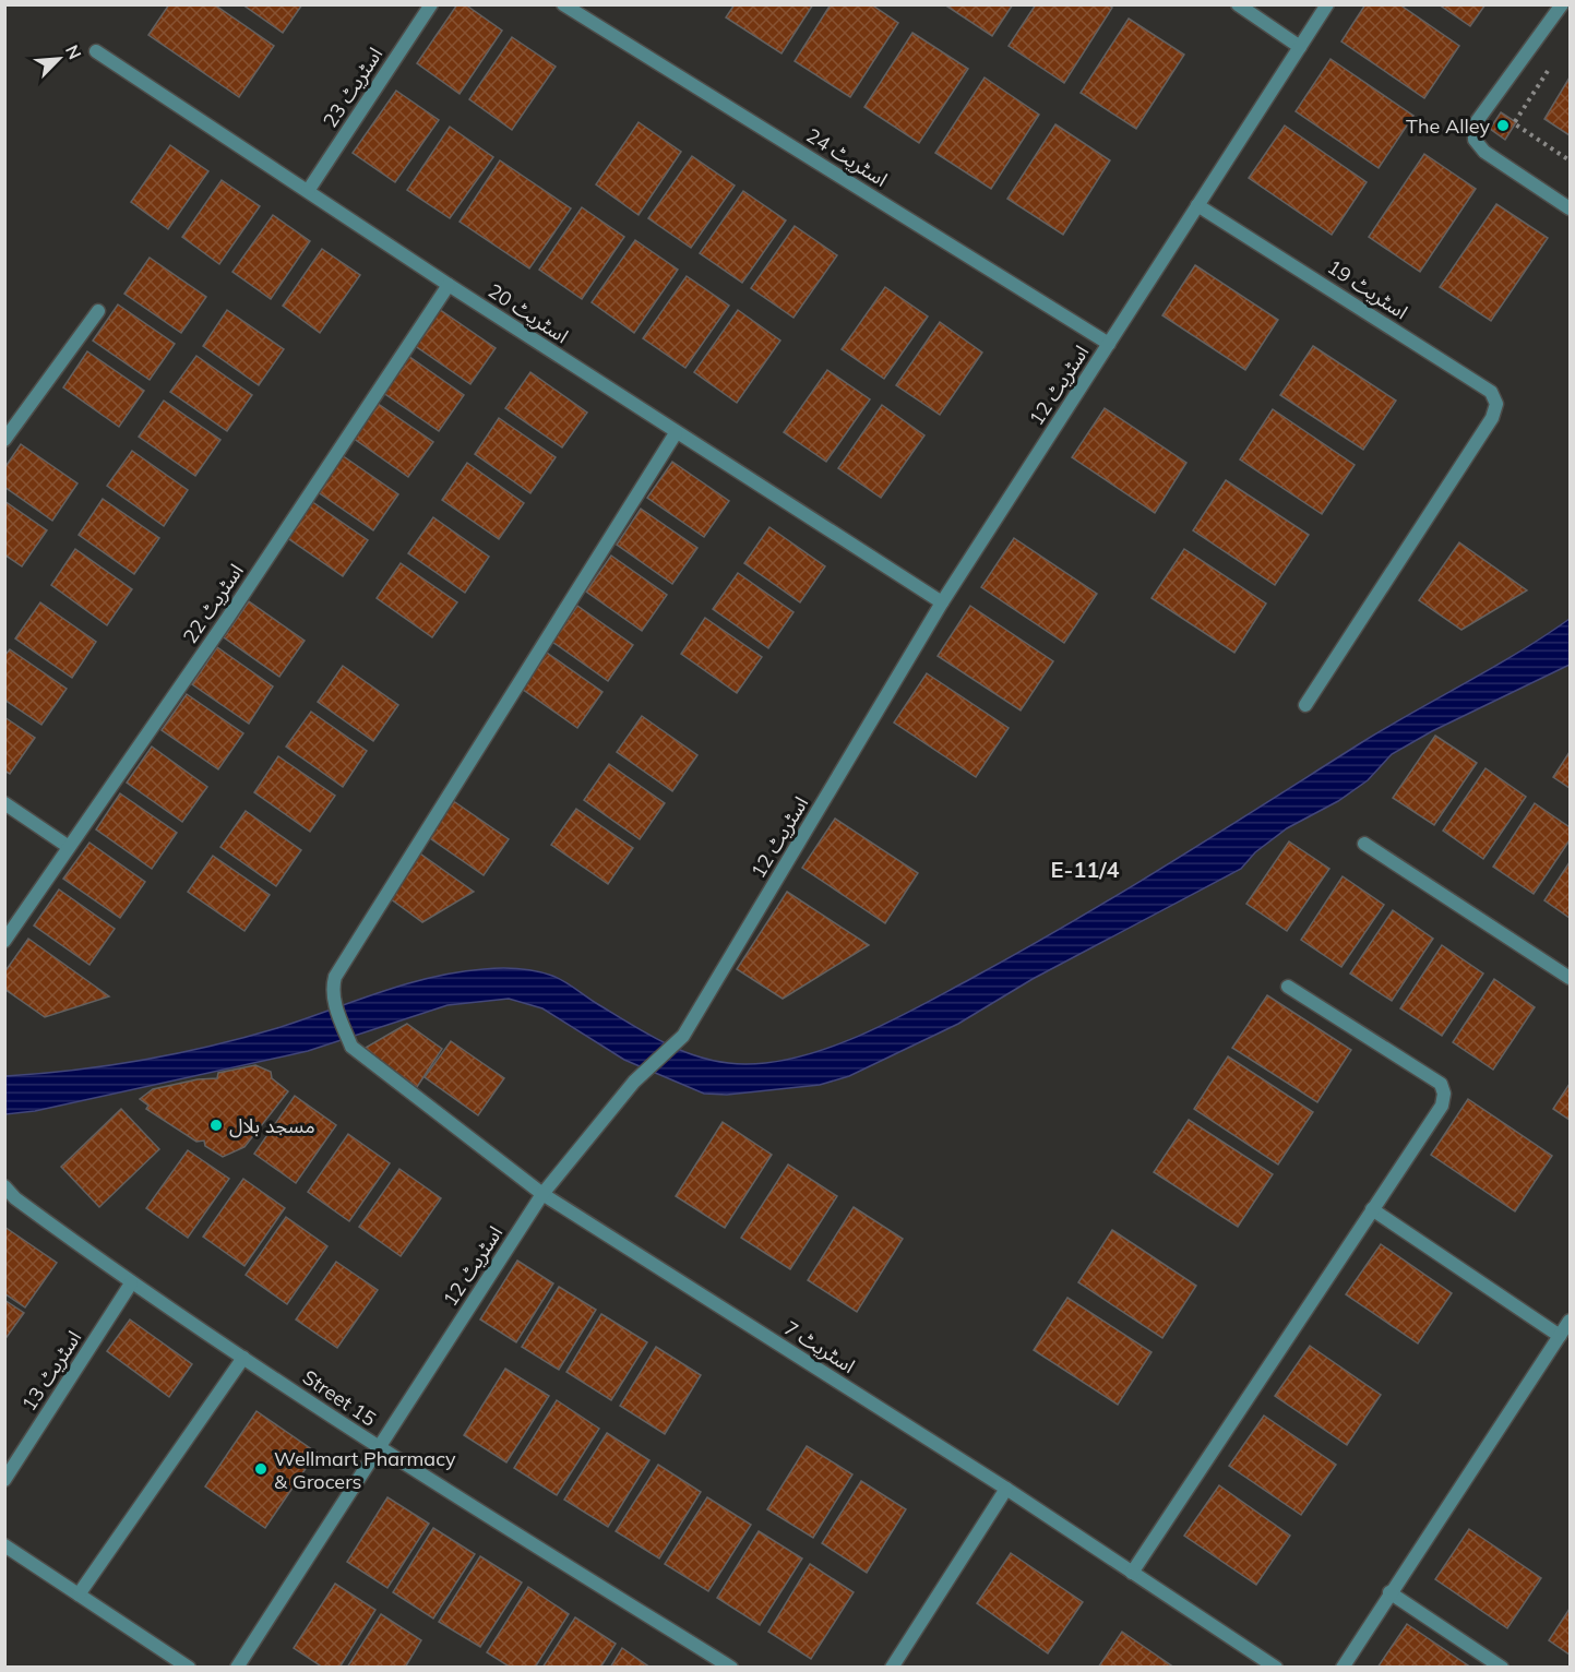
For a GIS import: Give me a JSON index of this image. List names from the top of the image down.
{
  "streets": {
    "street": [
      "اسٹریٹ 23",
      "اسٹریٹ 24",
      "اسٹریٹ 19",
      "اسٹریٹ 20",
      "اسٹریٹ 12",
      "اسٹریٹ 22",
      "اسٹریٹ 7",
      "اسٹریٹ 13",
      "Street 15"
    ]
  },
  "crossings": [
    ["اسٹریٹ 23", "اسٹریٹ 20"],
    ["اسٹریٹ 24", "اسٹریٹ 12"],
    ["اسٹریٹ 19", "اسٹریٹ 12"],
    ["اسٹریٹ 20", "اسٹریٹ 12"],
    ["اسٹریٹ 20", "اسٹریٹ 22"],
    ["اسٹریٹ 20", "اسٹریٹ 7"],
    ["اسٹریٹ 12", "اسٹریٹ 7"],
    ["اسٹریٹ 12", "Street 15"],
    ["اسٹریٹ 13", "Street 15"]
  ],
  "districts": ["E-11/4"],
  "places": ["The Alley", "مسجد بلال", "Wellmart Pharmacy & Grocers"],
  "north": "top right"
}
